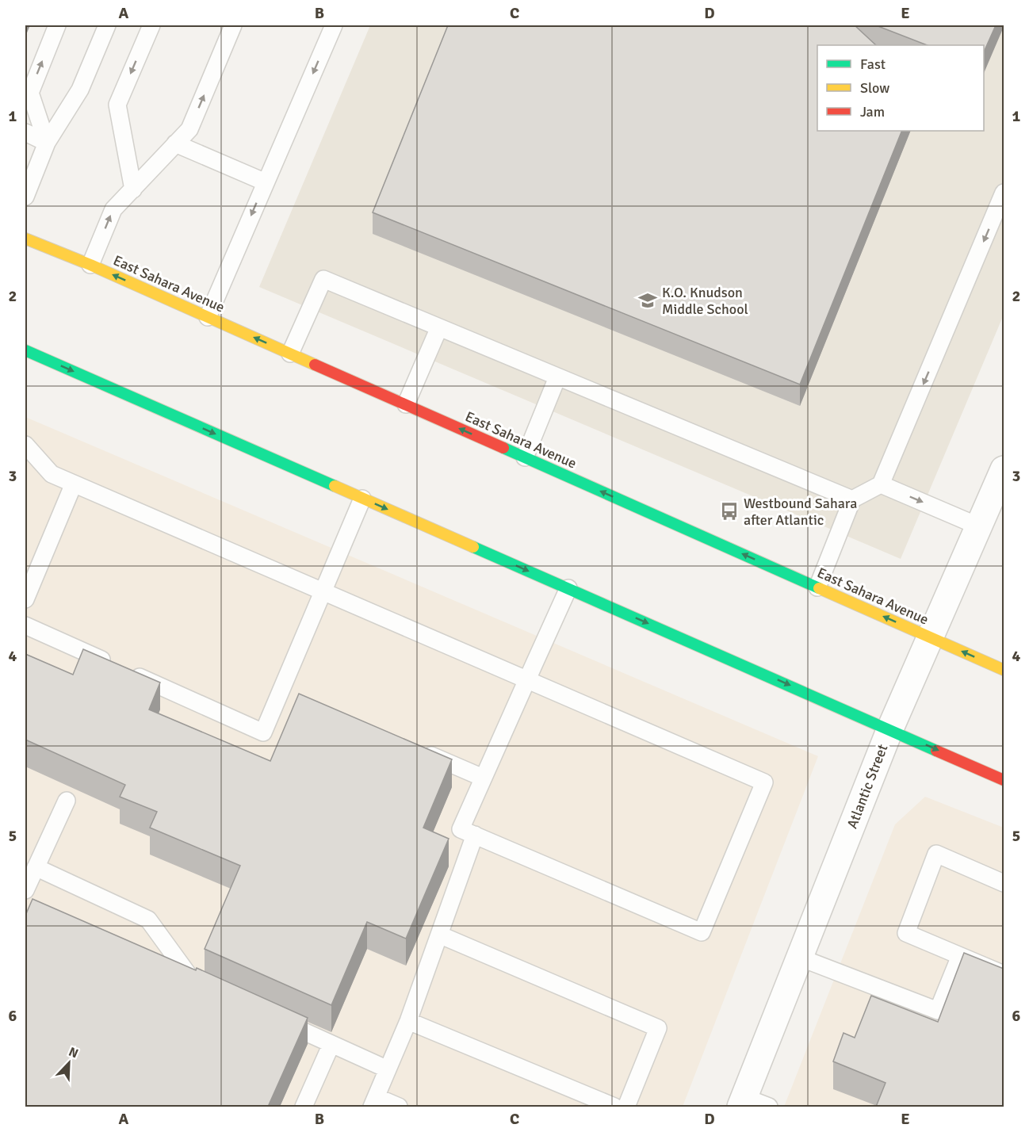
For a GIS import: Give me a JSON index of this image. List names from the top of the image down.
{
  "streets": {
    "main road": ["East Sahara Avenue"],
    "street": ["Atlantic Street"]
  },
  "crossings": [
    ["East Sahara Avenue", "Atlantic Street"]
  ],
  "one_way": ["East Sahara Avenue"],
  "places": {
    "school or university": ["K.O. Knudson Middle School"],
    "bus stop": ["Westbound Sahara after Atlantic"]
  },
  "legend": ["Fast", "Slow", "Jam"],
  "north": "top right",
  "grid": {
    "columns": [
      "A",
      "B",
      "C",
      "D",
      "E"
    ],
    "rows": [
      "1",
      "2",
      "3",
      "4",
      "5",
      "6"
    ]
  }
}
